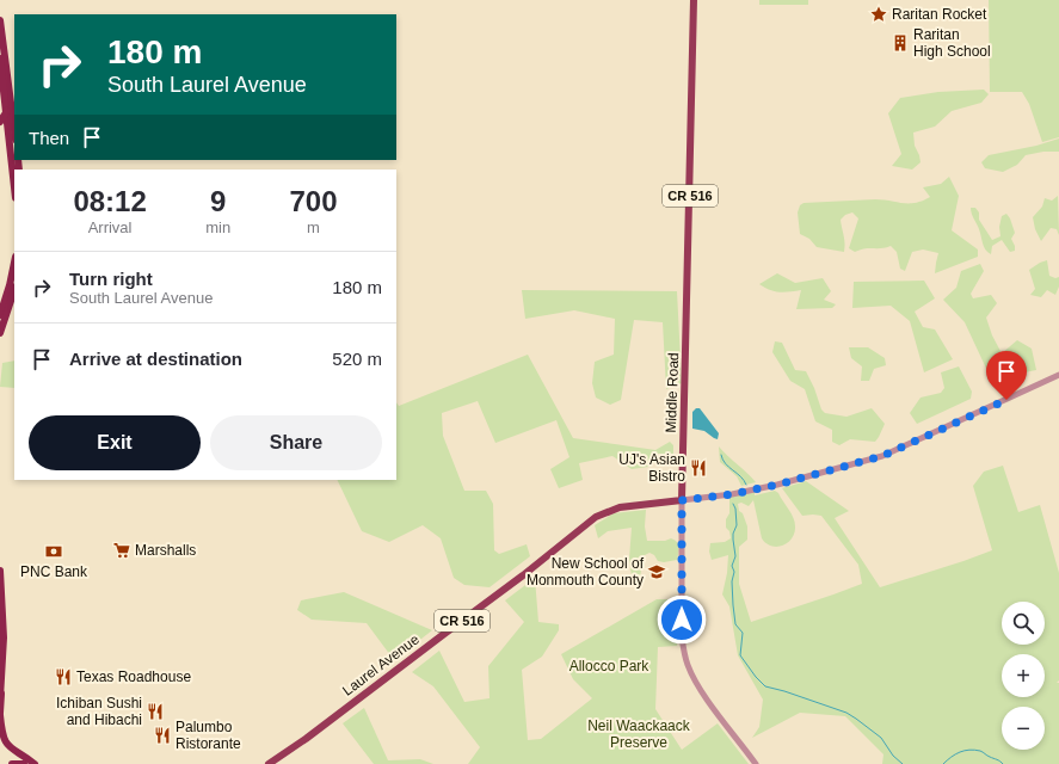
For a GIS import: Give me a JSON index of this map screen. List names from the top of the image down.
{
  "streets": {
    "main road": ["CR 516", "Middle Road", "Laurel Avenue"]
  },
  "crossings": [
    ["Middle Road", "Laurel Avenue"]
  ],
  "parks": ["Allocco Park", "Neil Waackaack Preserve"],
  "places": {
    "place": ["Raritan Rocket"],
    "building": ["Raritan High School"],
    "restaurant": [
      "UJ's Asian Bistro",
      "Texas Roadhouse",
      "Ichiban Sushi and Hibachi",
      "Palumbo Ristorante"
    ],
    "supermarket": ["Marshalls"],
    "bank": ["PNC Bank"],
    "school or university": ["New School of Monmouth County"]
  },
  "page": {
    "turn": ["180 m", "South Laurel Avenue"],
    "then": "Then",
    "eta": [
      "08:12",
      "Arrival",
      "9",
      "min",
      "700",
      "m"
    ],
    "list": [
      {
        "name": "Turn right",
        "note": "South Laurel Avenue",
        "value": "180 m"
      },
      {
        "name": "Arrive at destination",
        "value": "520 m"
      }
    ],
    "buttons": ["Exit", "Share"],
    "map_buttons": ["+", "−"]
  }
}
